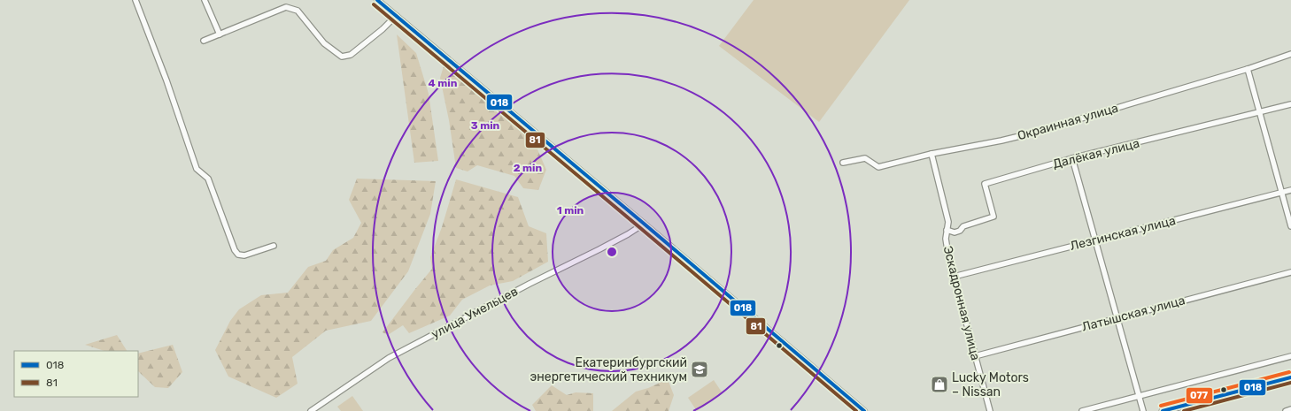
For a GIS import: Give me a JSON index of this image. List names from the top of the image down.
{
  "streets": {
    "street": [
      "Окраинная улица",
      "Далёкая улица",
      "Лезгинская улица",
      "Эскадронная улица",
      "улица Умельцев",
      "Латышская улица"
    ]
  },
  "crossings": [
    ["Окраинная улица", "Эскадронная улица"],
    ["Далёкая улица", "Эскадронная улица"],
    ["Лезгинская улица", "Эскадронная улица"],
    ["Эскадронная улица", "Латышская улица"]
  ],
  "places": {
    "school or university": ["Екатеринбургский энергетический техникум"],
    "shop": ["Lucky Motors – Nissan"]
  },
  "lines": ["transit line 018", "transit line 81", "transit line 077"],
  "legend": ["018", "81"],
  "rings": [
    "4 min",
    "3 min",
    "2 min",
    "1 min"
  ]
}
